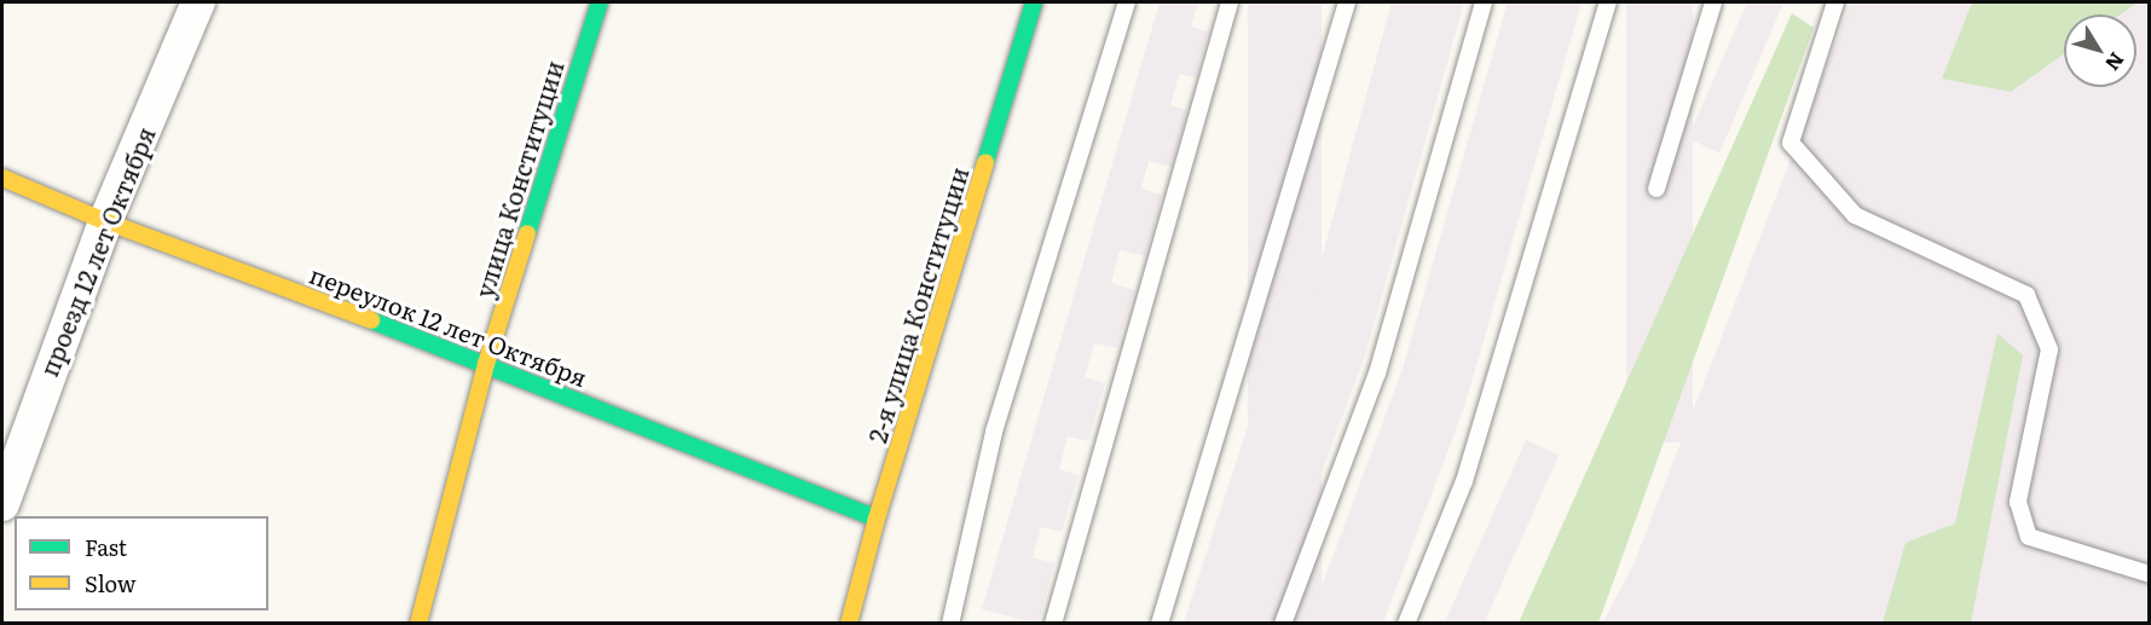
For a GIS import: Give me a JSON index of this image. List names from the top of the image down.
{
  "streets": {
    "street": [
      "улица Конституции",
      "проезд 12 лет Октября",
      "2-я улица Конституции",
      "переулок 12 лет Октября"
    ]
  },
  "crossings": [
    ["улица Конституции", "переулок 12 лет Октября"],
    ["проезд 12 лет Октября", "переулок 12 лет Октября"],
    ["2-я улица Конституции", "переулок 12 лет Октября"]
  ],
  "legend": ["Fast", "Slow"],
  "north": "bottom right"
}
